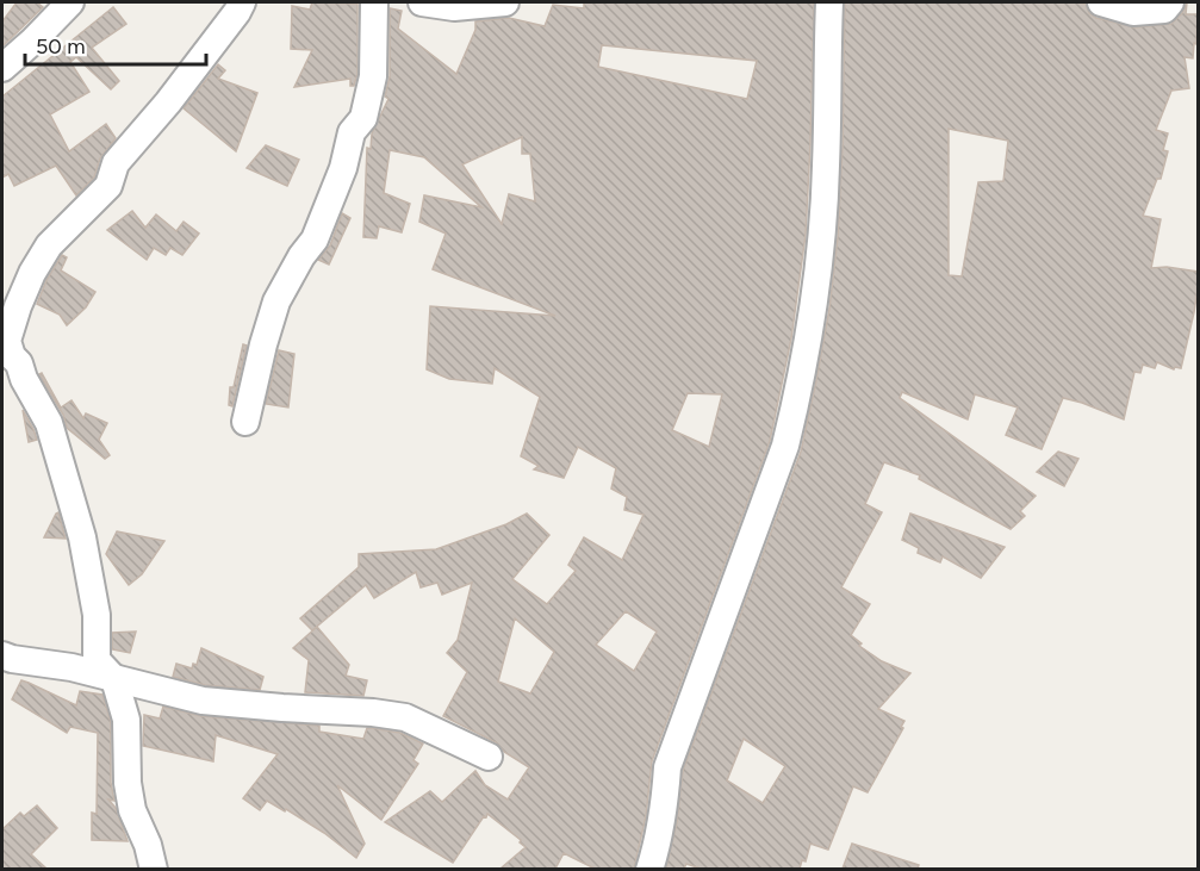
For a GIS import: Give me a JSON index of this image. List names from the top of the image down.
{
  "scale_bar": "50 m"
}
